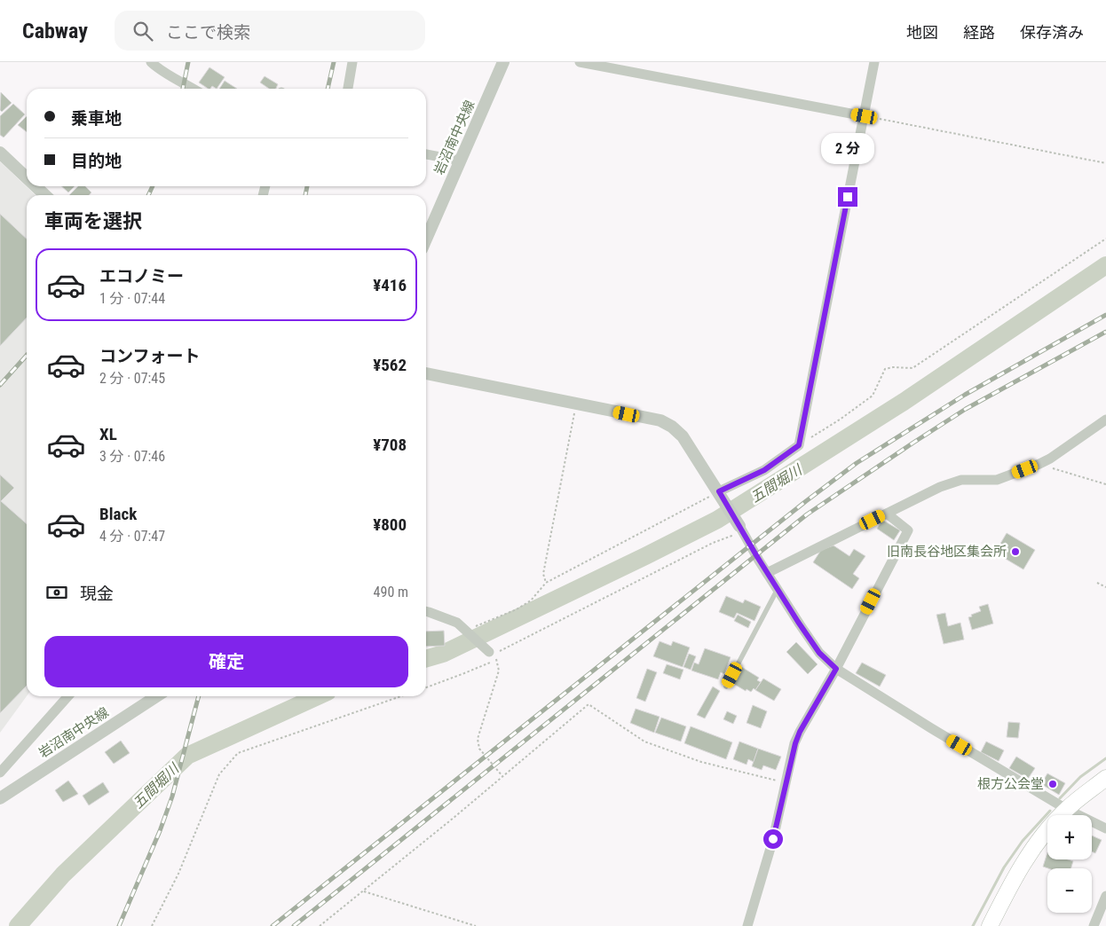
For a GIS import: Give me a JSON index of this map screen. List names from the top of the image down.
{
  "streets": {
    "street": ["岩沼南中央線"]
  },
  "water": ["五間堀川"],
  "places": ["旧南長谷地区集会所", "根方公会堂"],
  "page": {
    "header": "Cabway",
    "search": "ここで検索",
    "nav": ["地図", "経路", "保存済み"],
    "banner": ["乗車地", "目的地"],
    "bubble": "2 分",
    "heading": "車両を選択",
    "list": [
      {
        "name": "エコノミー",
        "note": "1 分 · 07:44",
        "value": "¥416"
      },
      {
        "name": "コンフォート",
        "note": "2 分 · 07:45",
        "value": "¥562"
      },
      {
        "name": "XL",
        "note": "3 分 · 07:46",
        "value": "¥708"
      },
      {
        "name": "Black",
        "note": "4 分 · 07:47",
        "value": "¥800"
      }
    ],
    "pay": ["現金", "490 m"],
    "buttons": "確定",
    "map_buttons": ["+", "−"]
  }
}
